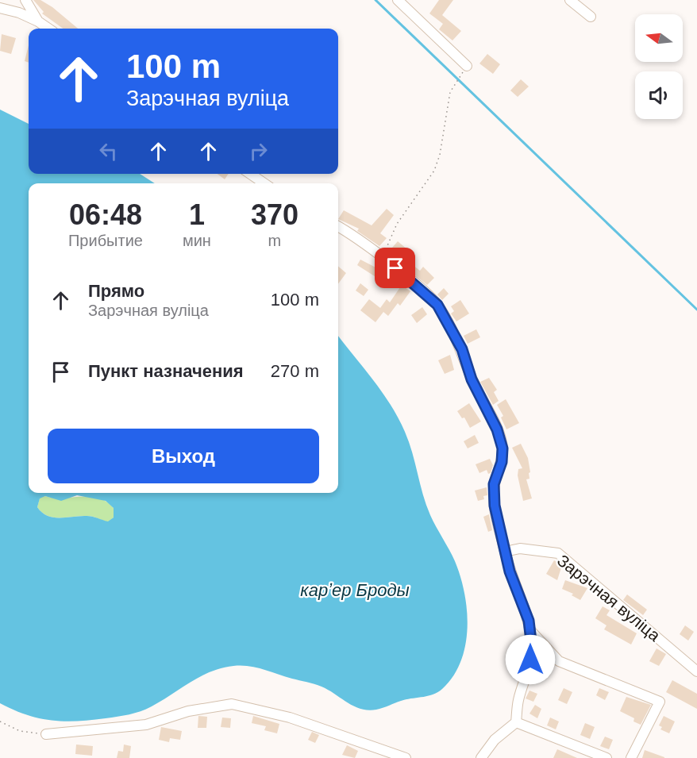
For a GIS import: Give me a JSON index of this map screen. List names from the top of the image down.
{
  "streets": {
    "street": ["Зарэчная вуліца"]
  },
  "water": ["карʼер Броды"],
  "north": "left",
  "page": {
    "turn": ["100 m", "Зарэчная вуліца"],
    "eta": [
      "06:48",
      "Прибытие",
      "1",
      "мин",
      "370",
      "m"
    ],
    "list": [
      {
        "name": "Прямо",
        "note": "Зарэчная вуліца",
        "value": "100 m"
      },
      {
        "name": "Пункт назначения",
        "value": "270 m"
      }
    ],
    "buttons": "Выход"
  }
}
